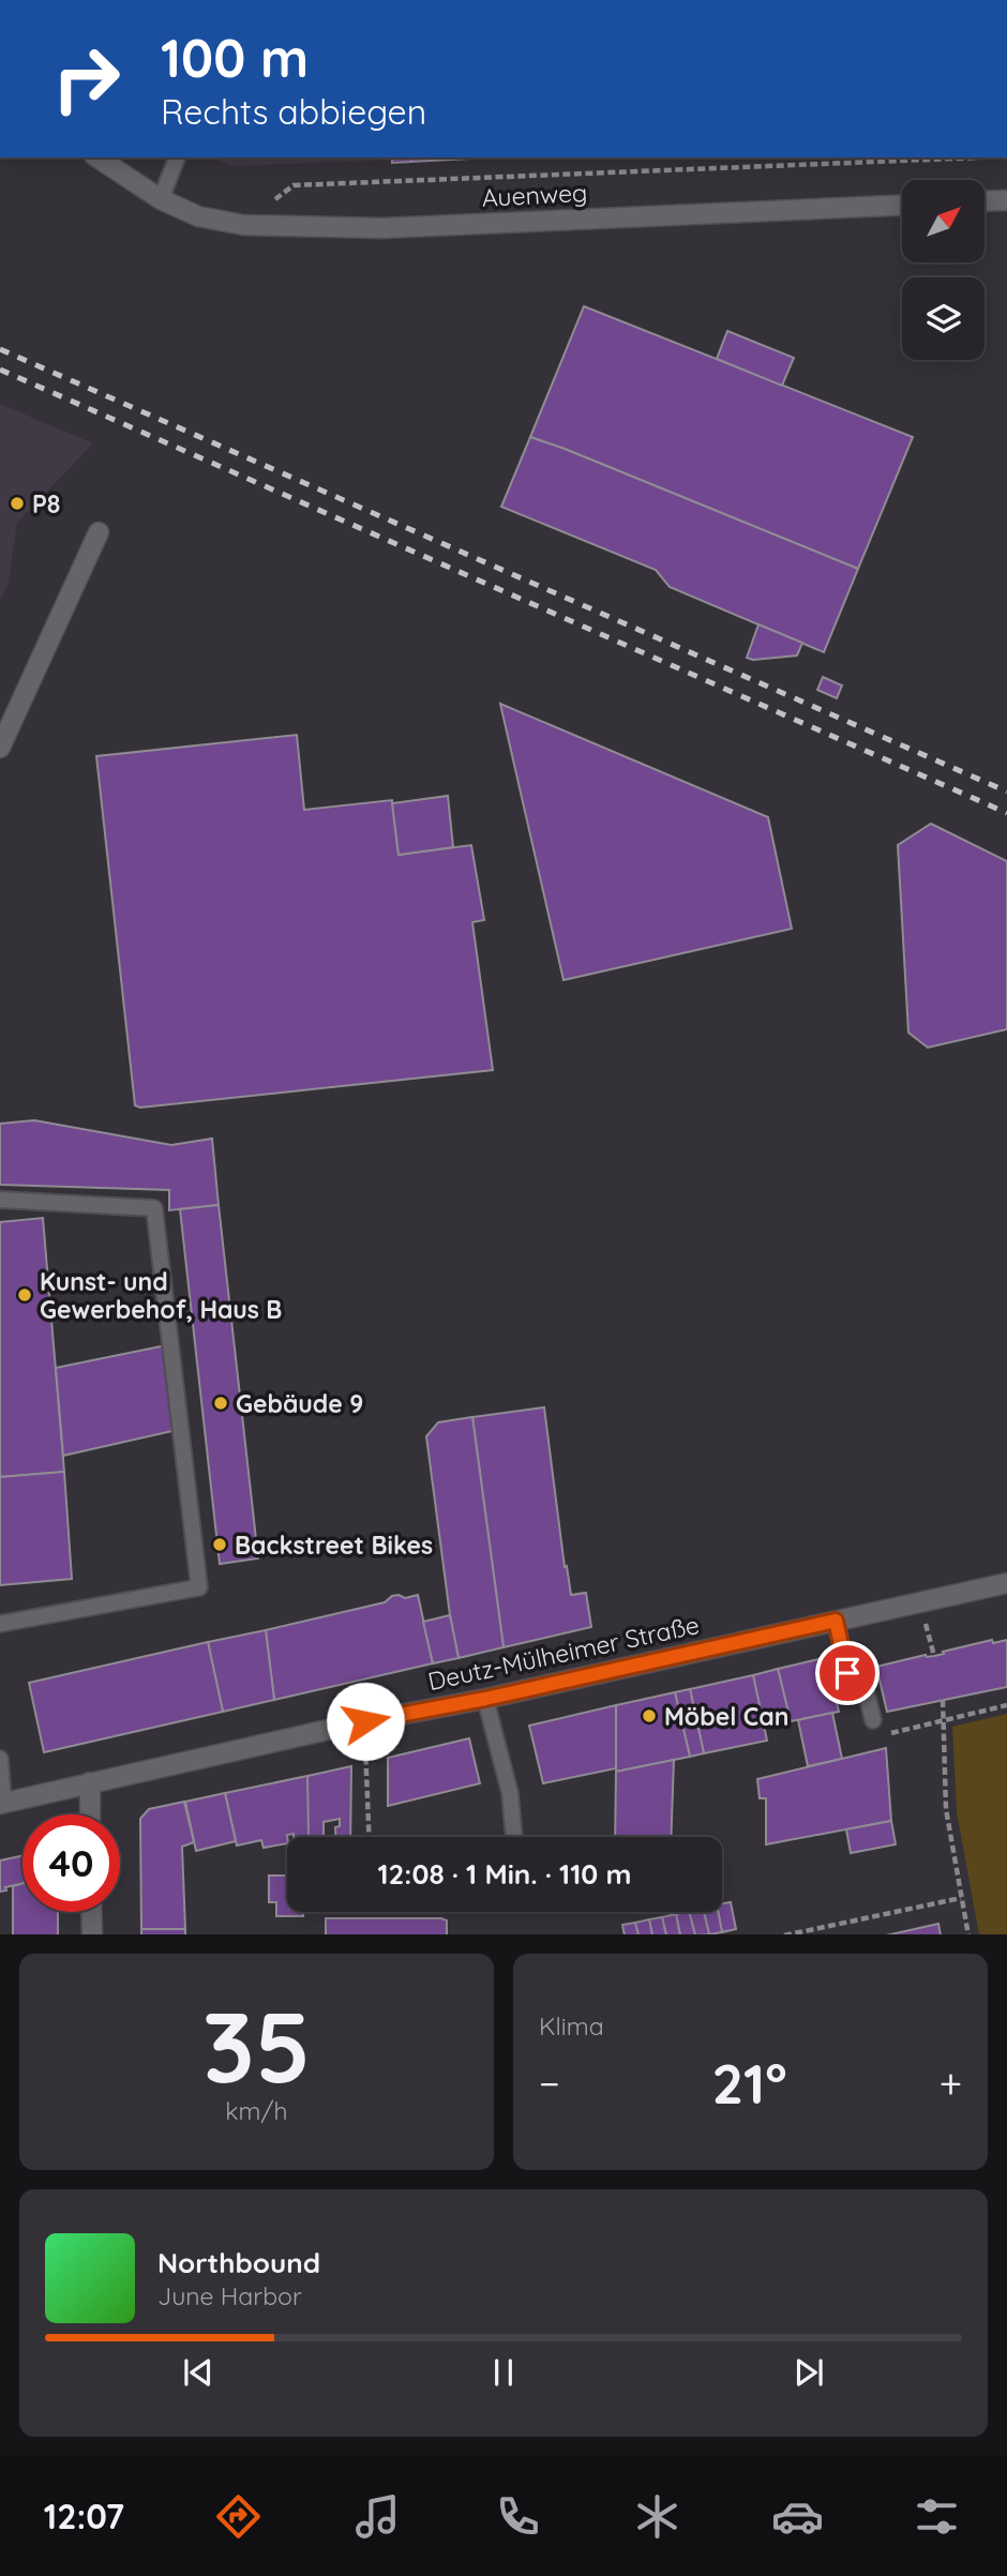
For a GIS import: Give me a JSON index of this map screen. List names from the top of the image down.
{
  "streets": {
    "street": ["Auenweg", "Deutz-Mülheimer Straße"]
  },
  "places": [
    "P8",
    "Kunst- und Gewerbehof, Haus B",
    "Gebäude 9",
    "Backstreet Bikes",
    "Möbel Can"
  ],
  "north": "top right",
  "page": {
    "turn": ["100 m", "Rechts abbiegen"],
    "limit": "40",
    "trip": "12:08 · 1 Min. · 110 m",
    "tile": [
      ["35", "km/h"],
      "Klima"
    ],
    "heat": ["−", "21°", "+"],
    "song": ["Northbound", "June Harbor"],
    "tabs": "12:07"
  }
}
